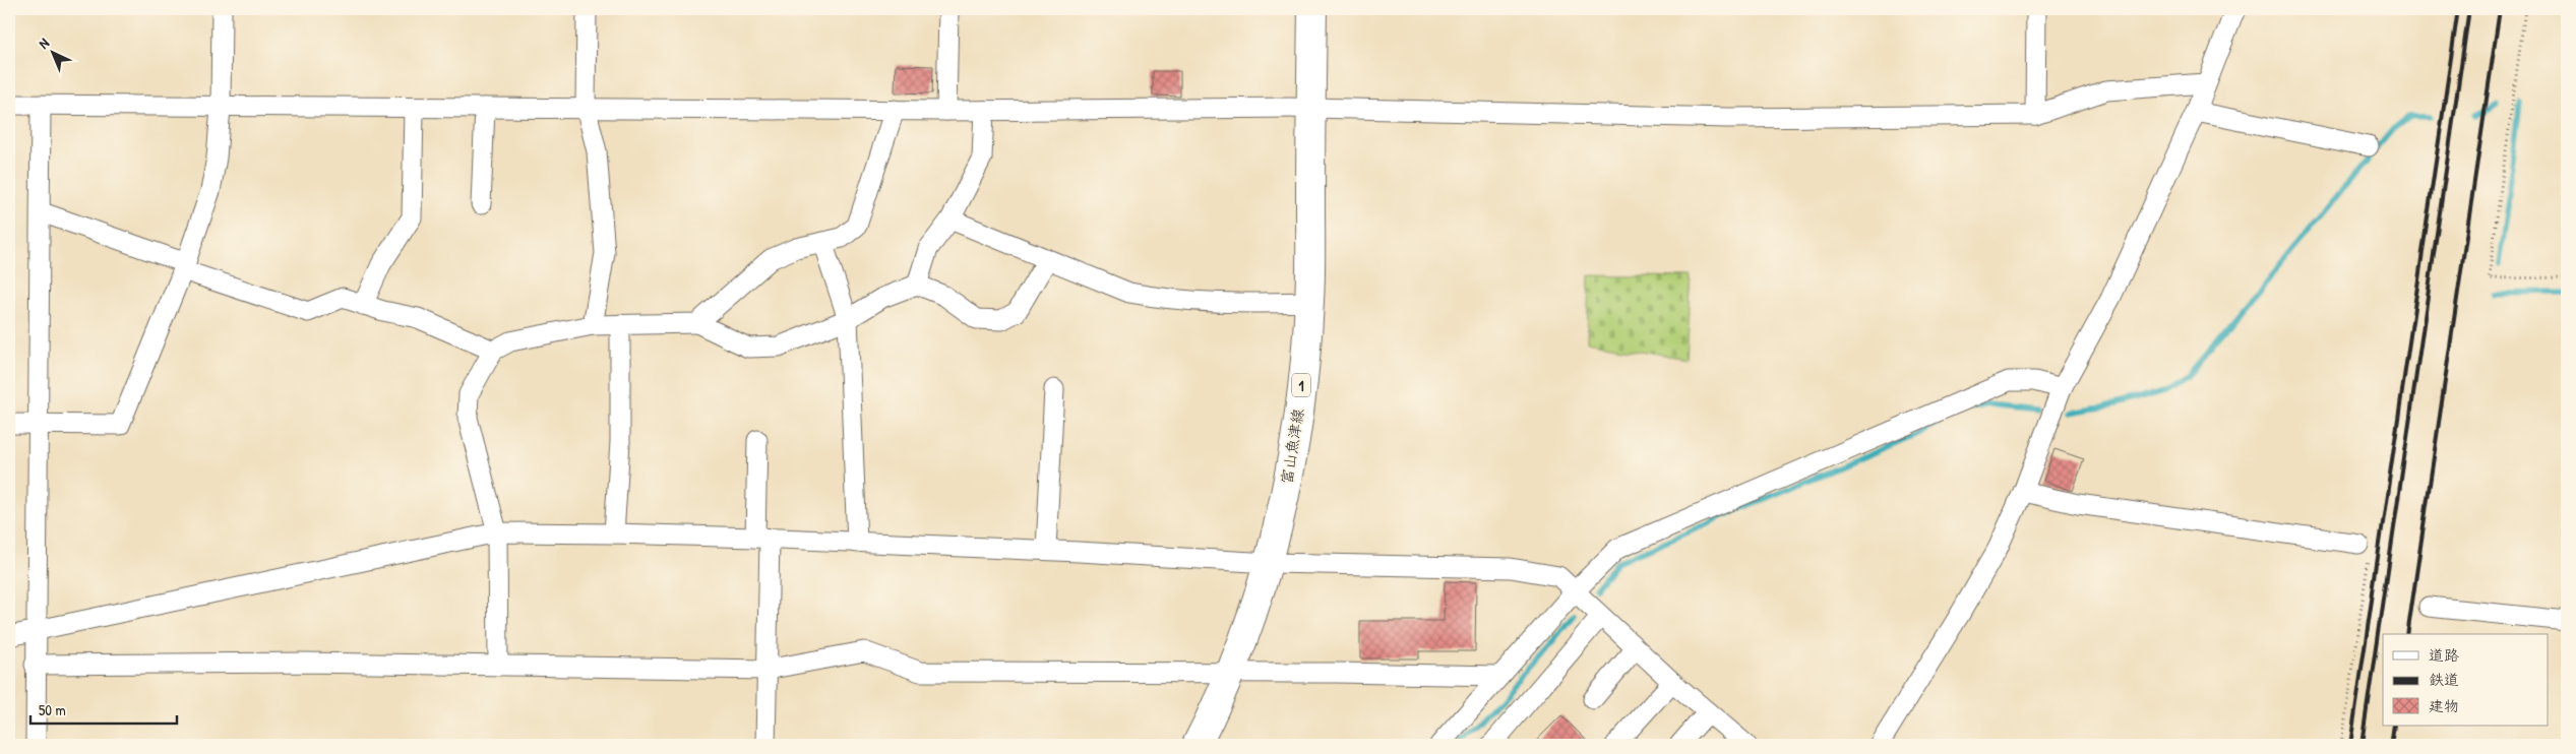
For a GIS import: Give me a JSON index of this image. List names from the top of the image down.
{
  "streets": {
    "main road": ["1", "富山魚津線"]
  },
  "legend": ["道路", "鉄道", "建物"],
  "scale_bar": "50 m",
  "north": "top left"
}
